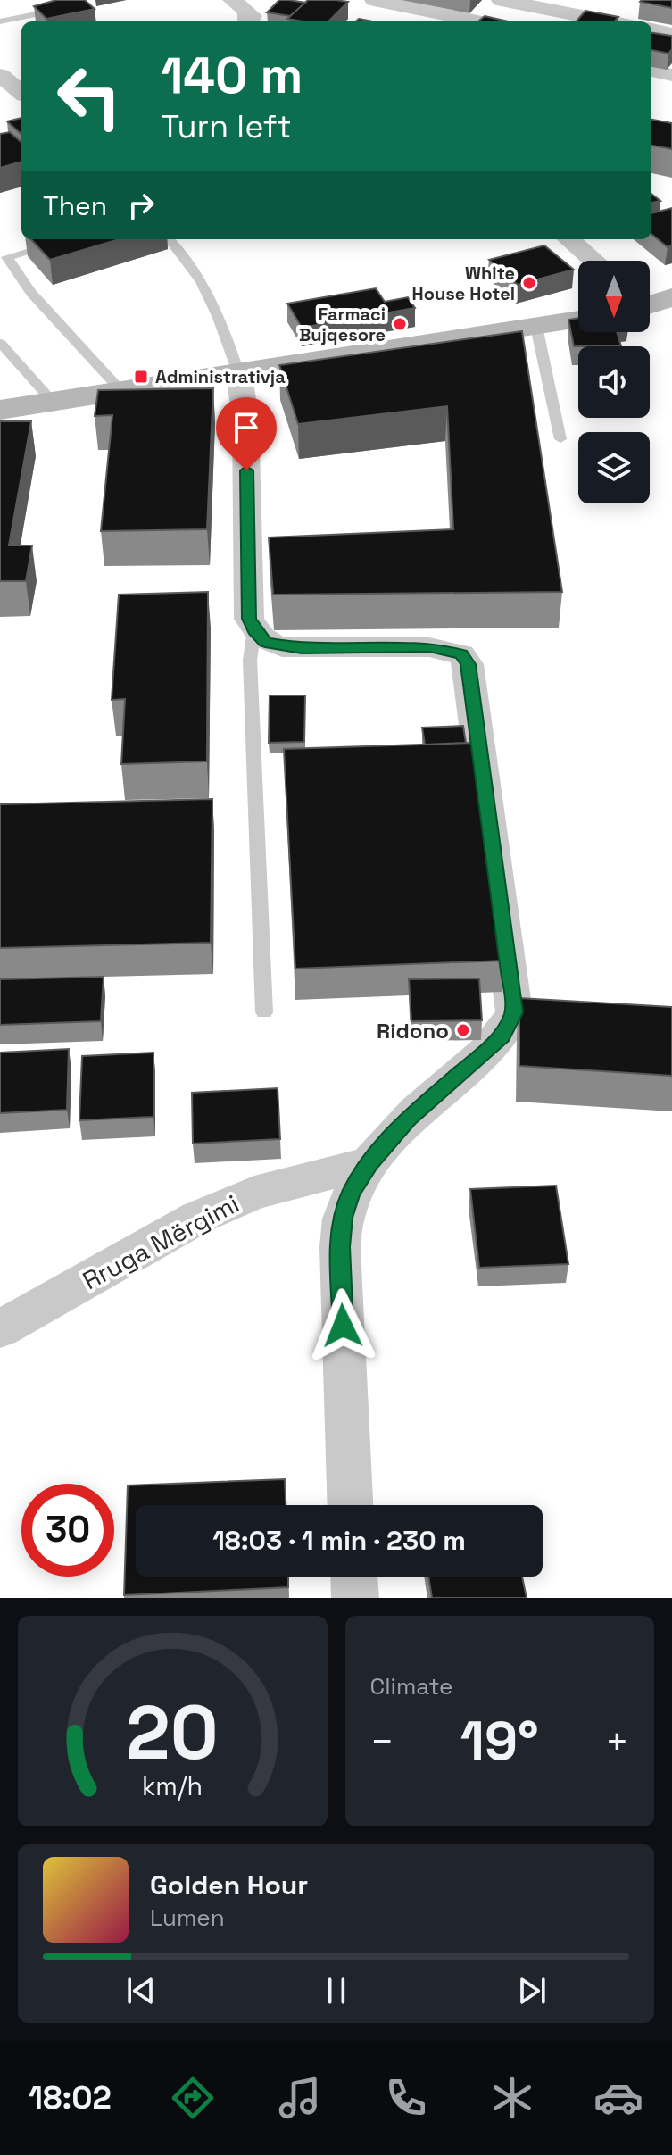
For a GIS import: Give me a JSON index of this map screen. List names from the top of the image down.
{
  "streets": {
    "street": ["Rruga Mërgimi"]
  },
  "places": {
    "other": ["White House Hotel", "Farmaci Bujqesore", "Ridono"],
    "transit": ["Administrativja"]
  },
  "north": "bottom",
  "page": {
    "turn": ["140 m", "Turn left"],
    "then": "Then",
    "limit": "30",
    "trip": "18:03 · 1 min · 230 m",
    "tile": "Climate",
    "heat": ["−", "19°", "+"],
    "song": ["Golden Hour", "Lumen"],
    "tabs": "18:02",
    "gauge": ["20", "km/h"]
  }
}
